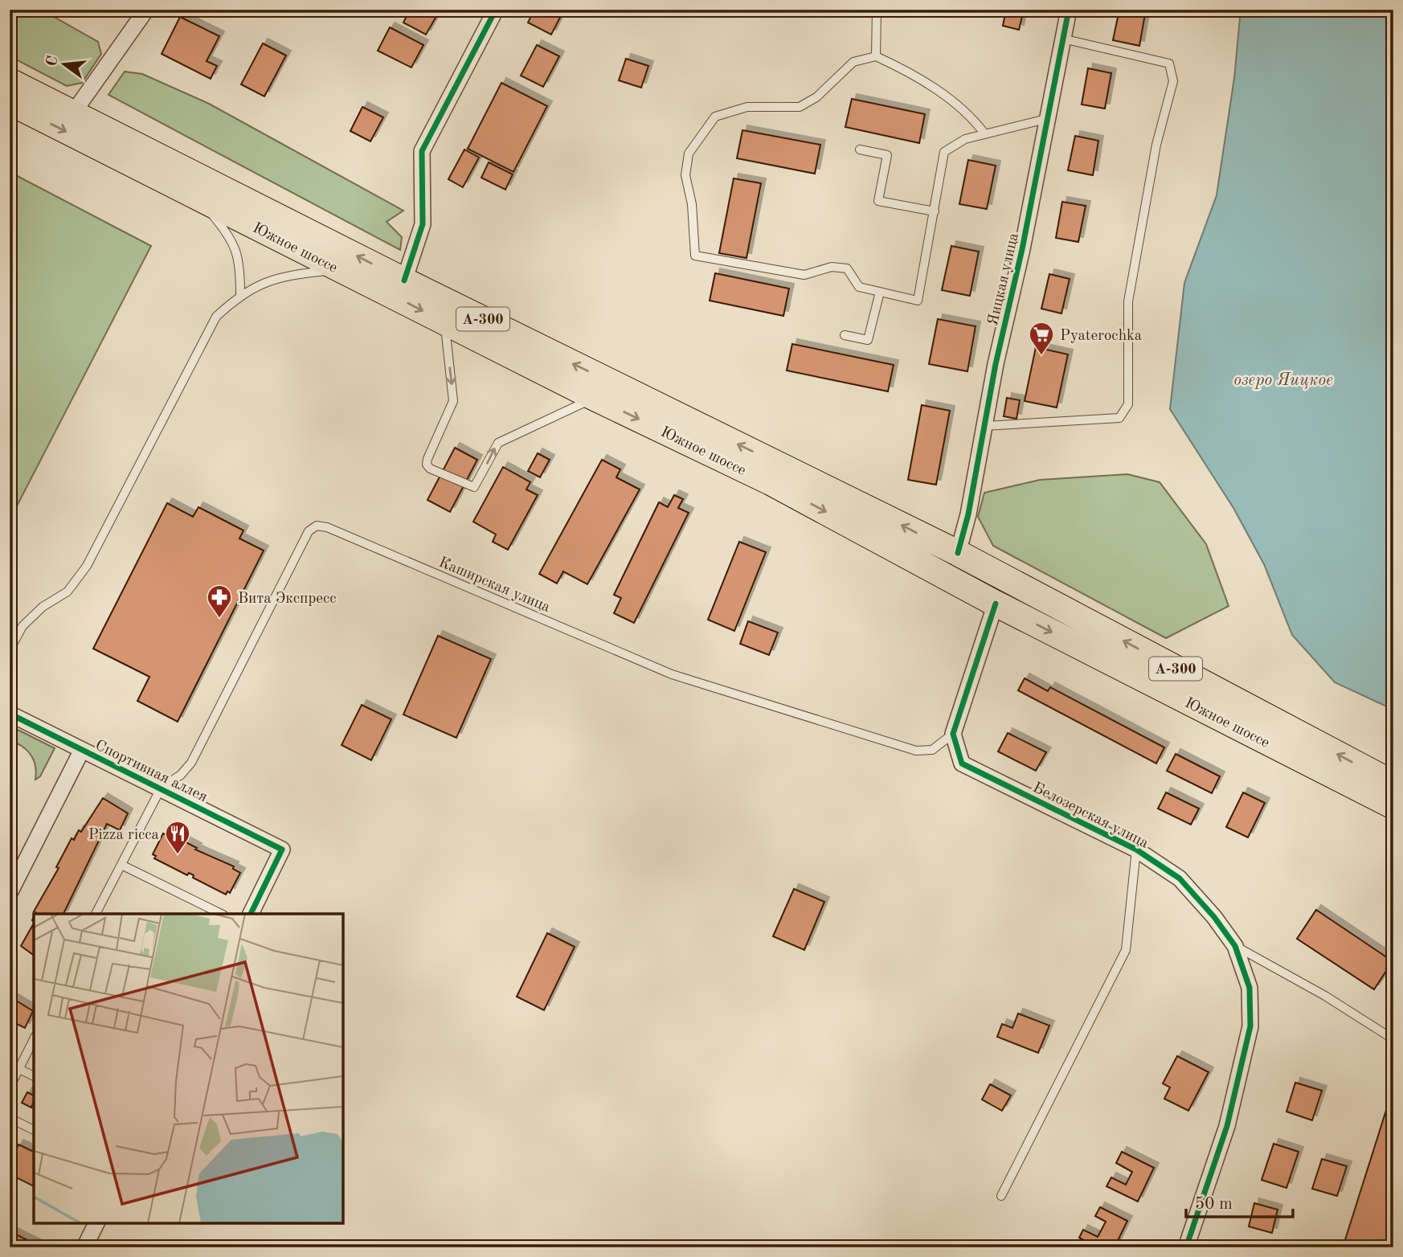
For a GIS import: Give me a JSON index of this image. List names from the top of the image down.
{
  "streets": {
    "main road": ["Южное шоссе", "А-300"],
    "street": ["Яицкая улица", "Спортивная аллея", "Белозерская улица"],
    "lane": ["Каширская улица"]
  },
  "crossings": [
    ["Южное шоссе", "Яицкая улица"],
    ["Каширская улица", "Спортивная аллея"],
    ["Каширская улица", "Белозерская улица"]
  ],
  "water": ["озеро Яицкое"],
  "places": {
    "supermarket": ["Pyaterochka"],
    "pharmacy": ["Вита Экспресс"],
    "restaurant": ["Pizza ricca"]
  },
  "scale_bar": "50 m",
  "north": "left"
}
